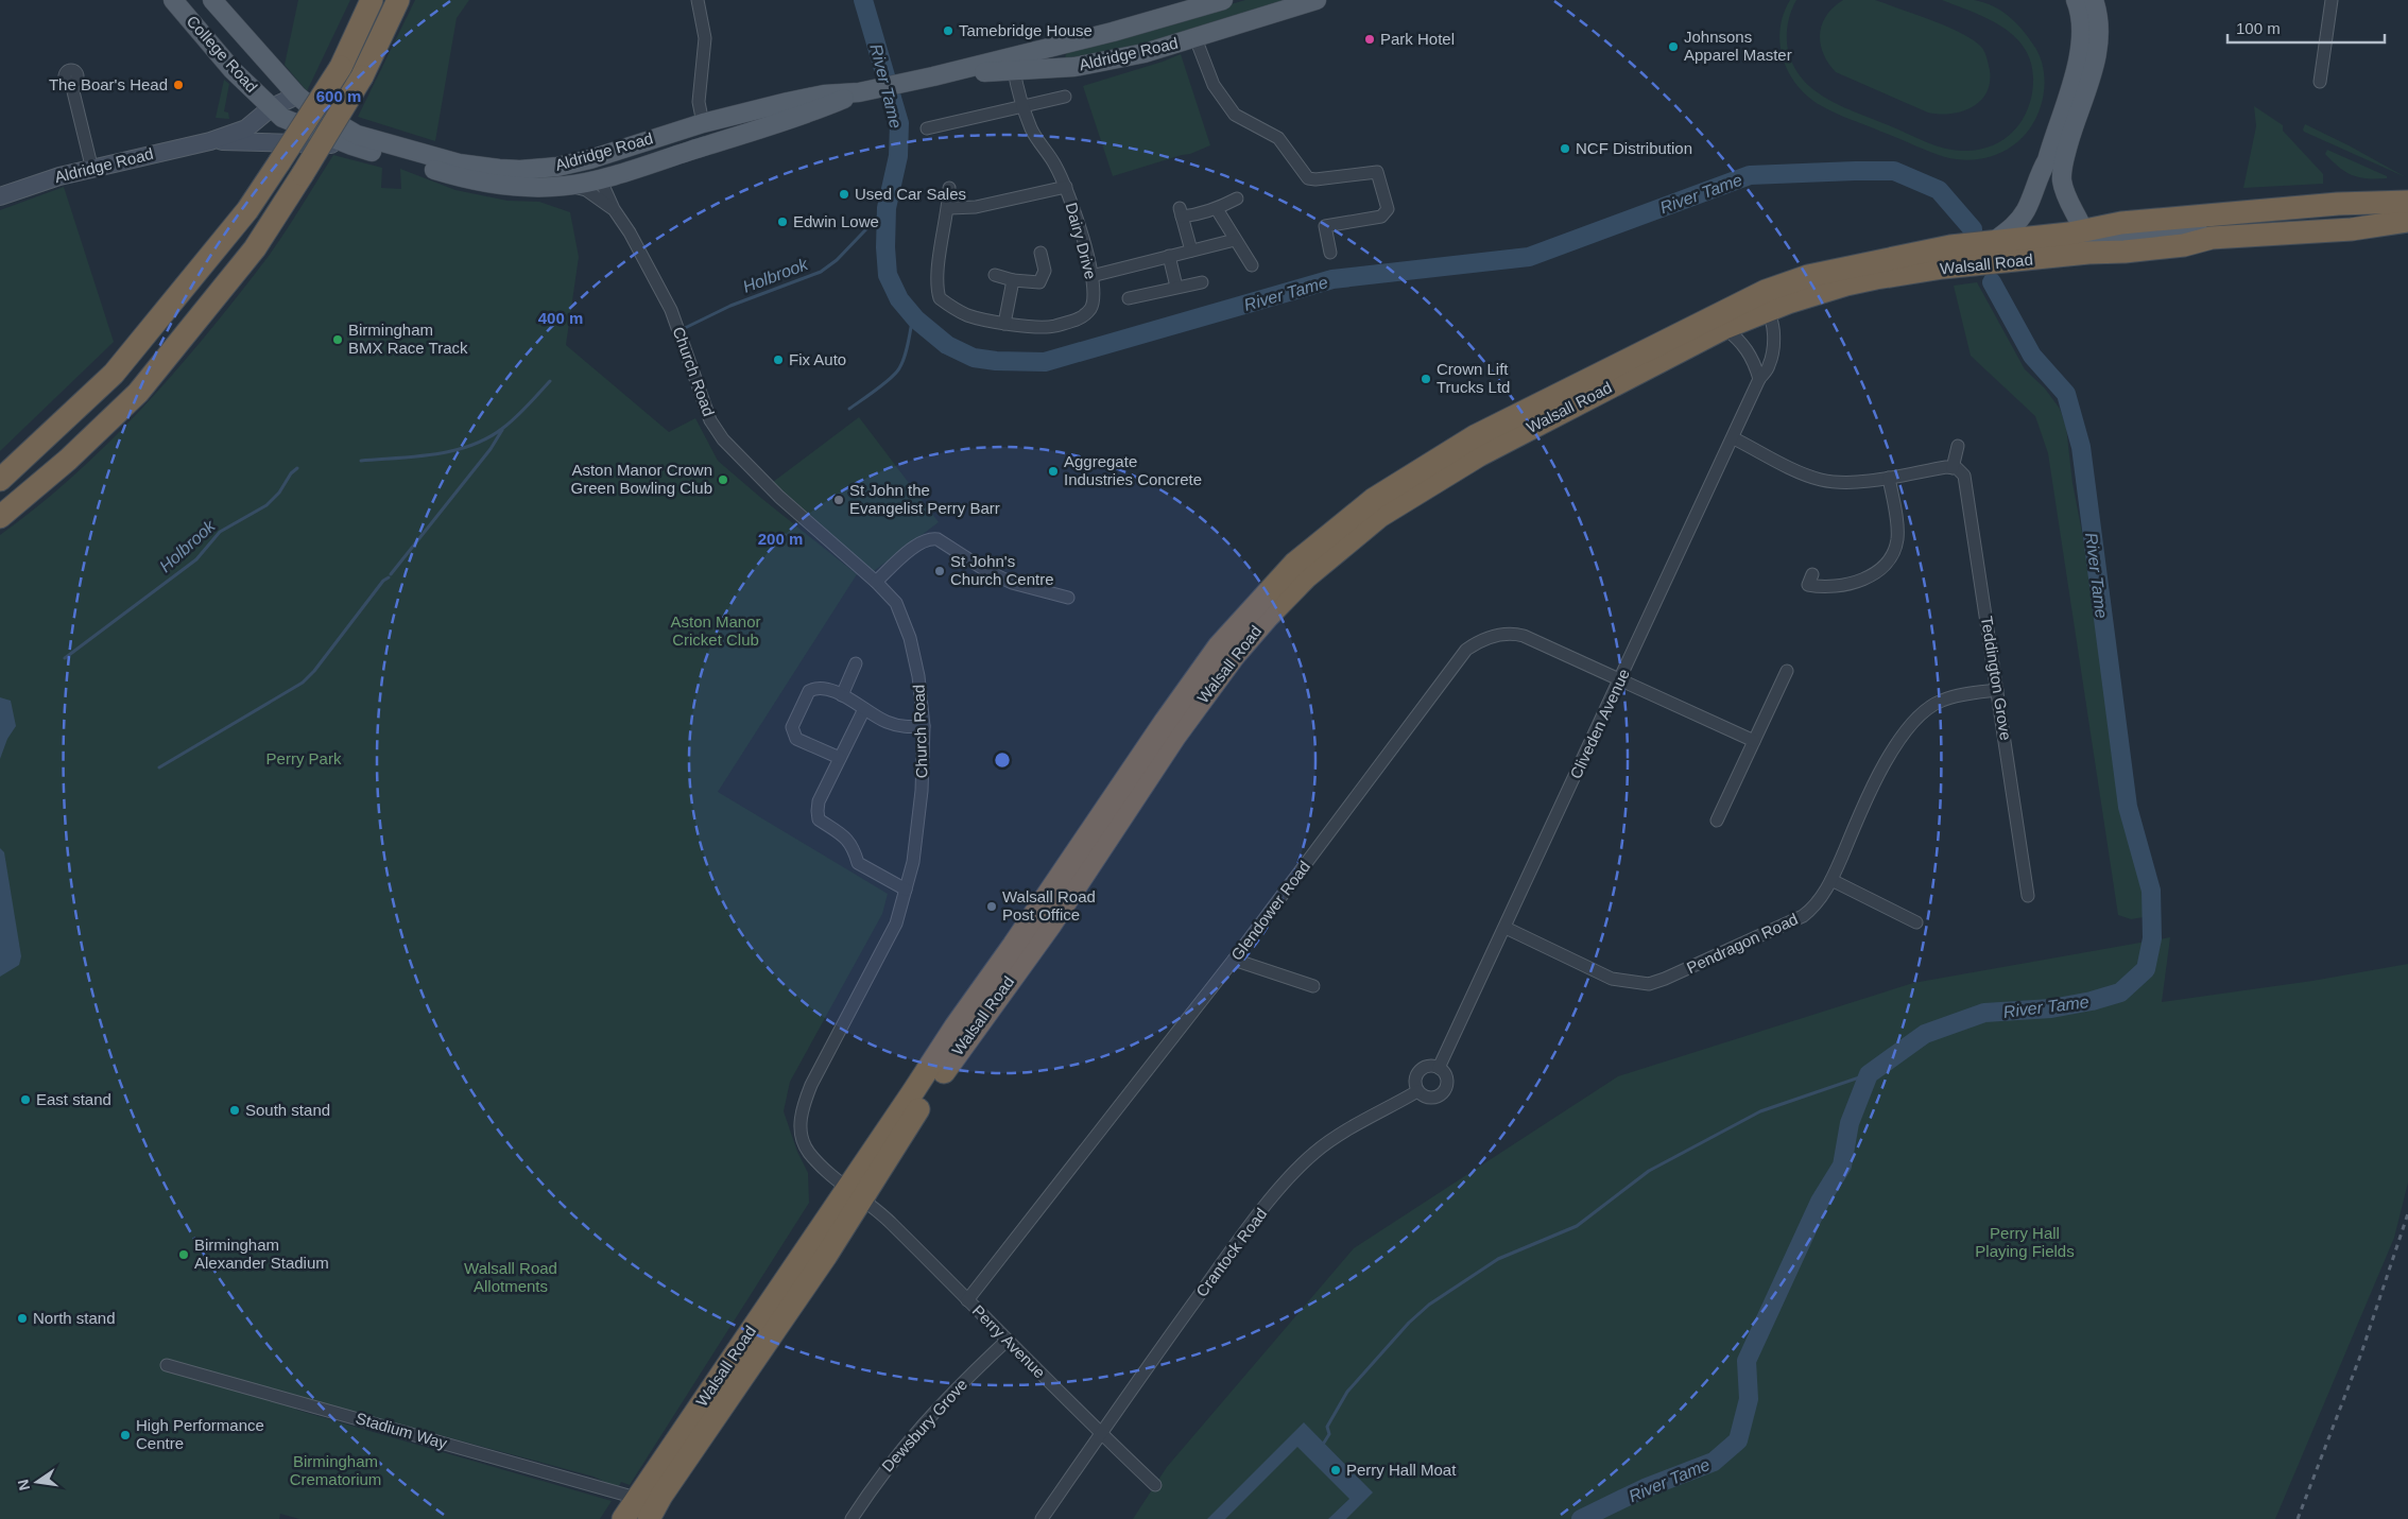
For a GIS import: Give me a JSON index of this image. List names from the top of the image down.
{
  "streets": {
    "highway": ["Walsall Road"],
    "main road": ["College Road", "Aldridge Road"],
    "street": [
      "Dairy Drive",
      "Church Road",
      "Teddington Grove",
      "Cliveden Avenue",
      "Glendower Road",
      "Pendragon Road",
      "Crantock Road",
      "Perry Avenue",
      "Dewsbury Grove",
      "Stadium Way"
    ]
  },
  "crossings": [
    ["College Road", "Aldridge Road"],
    ["Aldridge Road", "Dairy Drive"],
    ["Aldridge Road", "Church Road"],
    ["Walsall Road", "Church Road"],
    ["Walsall Road", "Cliveden Avenue"],
    ["Walsall Road", "Perry Avenue"],
    ["Walsall Road", "Stadium Way"],
    ["Church Road", "Perry Avenue"],
    ["Teddington Grove", "Pendragon Road"],
    ["Cliveden Avenue", "Glendower Road"],
    ["Cliveden Avenue", "Pendragon Road"],
    ["Cliveden Avenue", "Crantock Road"],
    ["Glendower Road", "Perry Avenue"],
    ["Crantock Road", "Perry Avenue"],
    ["Perry Avenue", "Dewsbury Grove"]
  ],
  "water": ["River Tame", "Holbrook"],
  "parks": [
    "Aston Manor Cricket Club",
    "Perry Park",
    "Perry Hall Playing Fields",
    "Walsall Road Allotments",
    "Birmingham Crematorium"
  ],
  "places": [
    "Tamebridge House",
    "Park Hotel",
    "Johnsons Apparel Master",
    "The Boar's Head",
    "NCF Distribution",
    "Used Car Sales",
    "Edwin Lowe",
    "Birmingham BMX Race Track",
    "Fix Auto",
    "Crown Lift Trucks Ltd",
    "Aggregate Industries Concrete",
    "Aston Manor Crown Green Bowling Club",
    "St John the Evangelist Perry Barr",
    "St John's Church Centre",
    "Walsall Road Post Office",
    "East stand",
    "South stand",
    "Birmingham Alexander Stadium",
    "North stand",
    "High Performance Centre",
    "Perry Hall Moat"
  ],
  "scale_bar": "100 m",
  "north": "left",
  "rings": ["600 m", "400 m", "200 m"]
}
